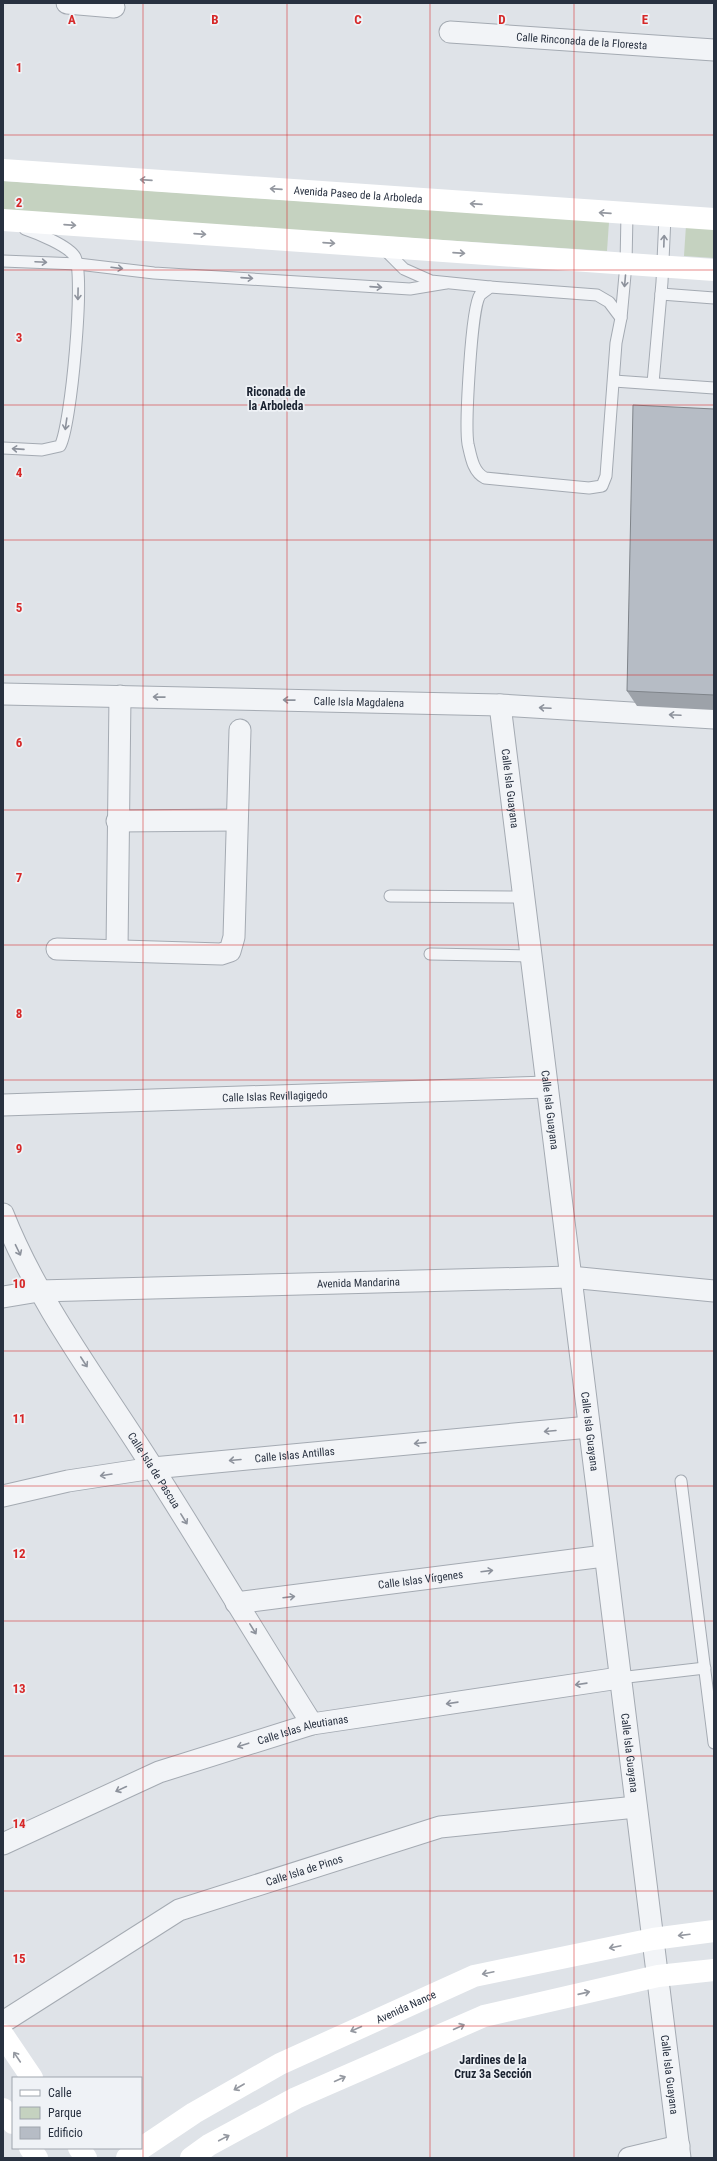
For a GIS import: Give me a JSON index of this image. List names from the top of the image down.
{
  "streets": {
    "street": [
      "Calle Rinconada de la Floresta",
      "Avenida Paseo de la Arboleda",
      "Calle Isla Magdalena",
      "Calle Isla Guayana",
      "Calle Islas Revillagigedo",
      "Avenida Mandarina",
      "Calle Islas Antillas",
      "Calle Isla de Pascua",
      "Calle Islas Vírgenes",
      "Calle Islas Aleutianas",
      "Calle Isla de Pinos",
      "Avenida Nance"
    ]
  },
  "crossings": [
    ["Calle Isla Magdalena", "Calle Isla Guayana"],
    ["Calle Isla Guayana", "Calle Islas Revillagigedo"],
    ["Calle Isla Guayana", "Avenida Mandarina"],
    ["Calle Isla Guayana", "Calle Islas Antillas"],
    ["Calle Isla Guayana", "Calle Islas Vírgenes"],
    ["Calle Isla Guayana", "Calle Islas Aleutianas"],
    ["Calle Isla Guayana", "Calle Isla de Pinos"],
    ["Calle Isla Guayana", "Avenida Nance"],
    ["Avenida Mandarina", "Calle Isla de Pascua"],
    ["Calle Islas Antillas", "Calle Isla de Pascua"],
    ["Calle Isla de Pascua", "Calle Islas Vírgenes"],
    ["Calle Isla de Pascua", "Calle Islas Aleutianas"]
  ],
  "one_way": [
    "Calle Isla Magdalena",
    "Calle Islas Antillas",
    "Calle Isla de Pascua",
    "Calle Islas Vírgenes",
    "Calle Islas Aleutianas"
  ],
  "districts": ["Riconada de la Arboleda", "Jardines de la Cruz 3a Sección"],
  "legend": ["Calle", "Parque", "Edificio"],
  "grid": {
    "columns": [
      "A",
      "B",
      "C",
      "D",
      "E"
    ],
    "rows": [
      "1",
      "2",
      "3",
      "4",
      "5",
      "6",
      "7",
      "8",
      "9",
      "10",
      "11",
      "12",
      "13",
      "14",
      "15"
    ]
  }
}
